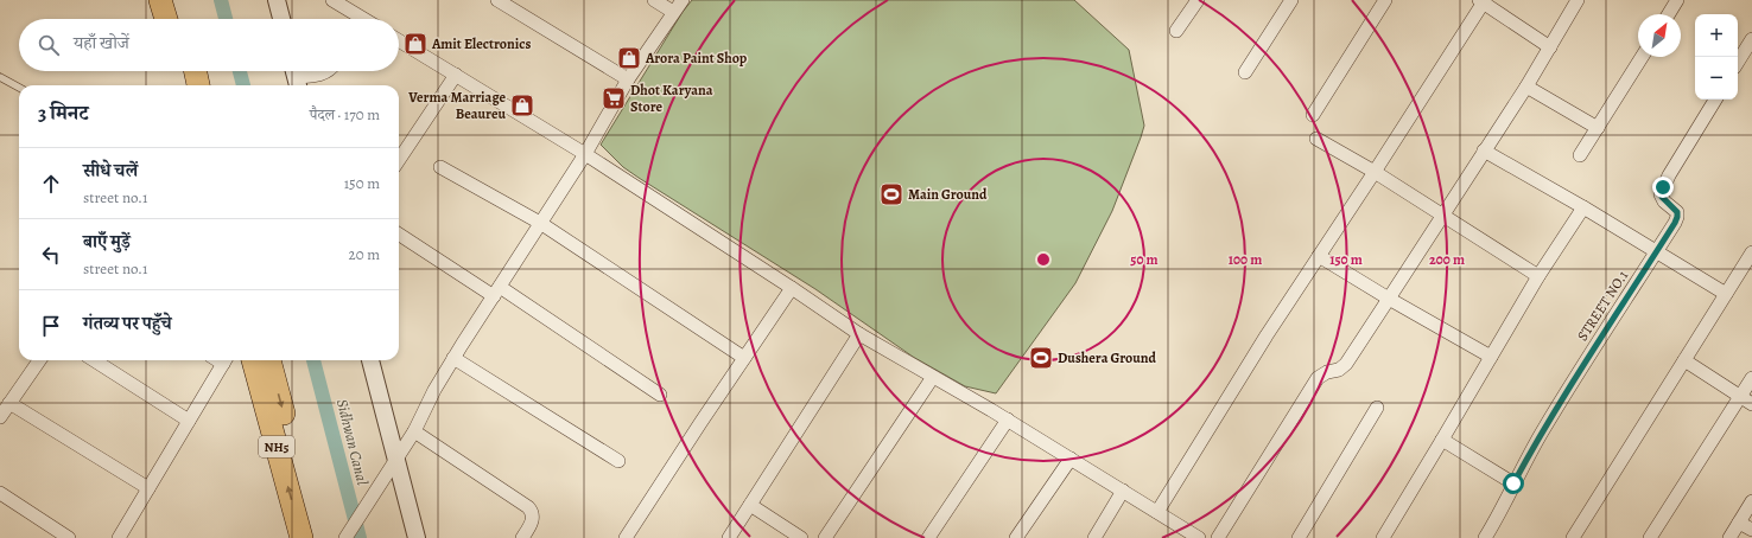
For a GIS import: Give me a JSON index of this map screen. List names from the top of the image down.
{
  "streets": {
    "highway": ["NH5"],
    "street": ["STREET NO.1"]
  },
  "water": ["Sidhwan Canal"],
  "places": {
    "shop": ["Amit Electronics", "Arora Paint Shop", "Verma Marriage Beaureu"],
    "supermarket": ["Dhot Karyana Store"],
    "sports": ["Main Ground", "Dushera Ground"]
  },
  "north": "top right",
  "page": {
    "map_buttons": ["+", "−"],
    "search": "यहाँ खोजें",
    "heading": ["3 मिनट", "पैदल · 170 m"],
    "list": [
      ["सीधे चलें", "street no.1", "150 m"],
      ["बाएँ मुड़ें", "street no.1", "20 m"],
      "गंतव्य पर पहुँचे"
    ]
  },
  "rings": [
    "50 m",
    "100 m",
    "150 m",
    "200 m"
  ]
}
